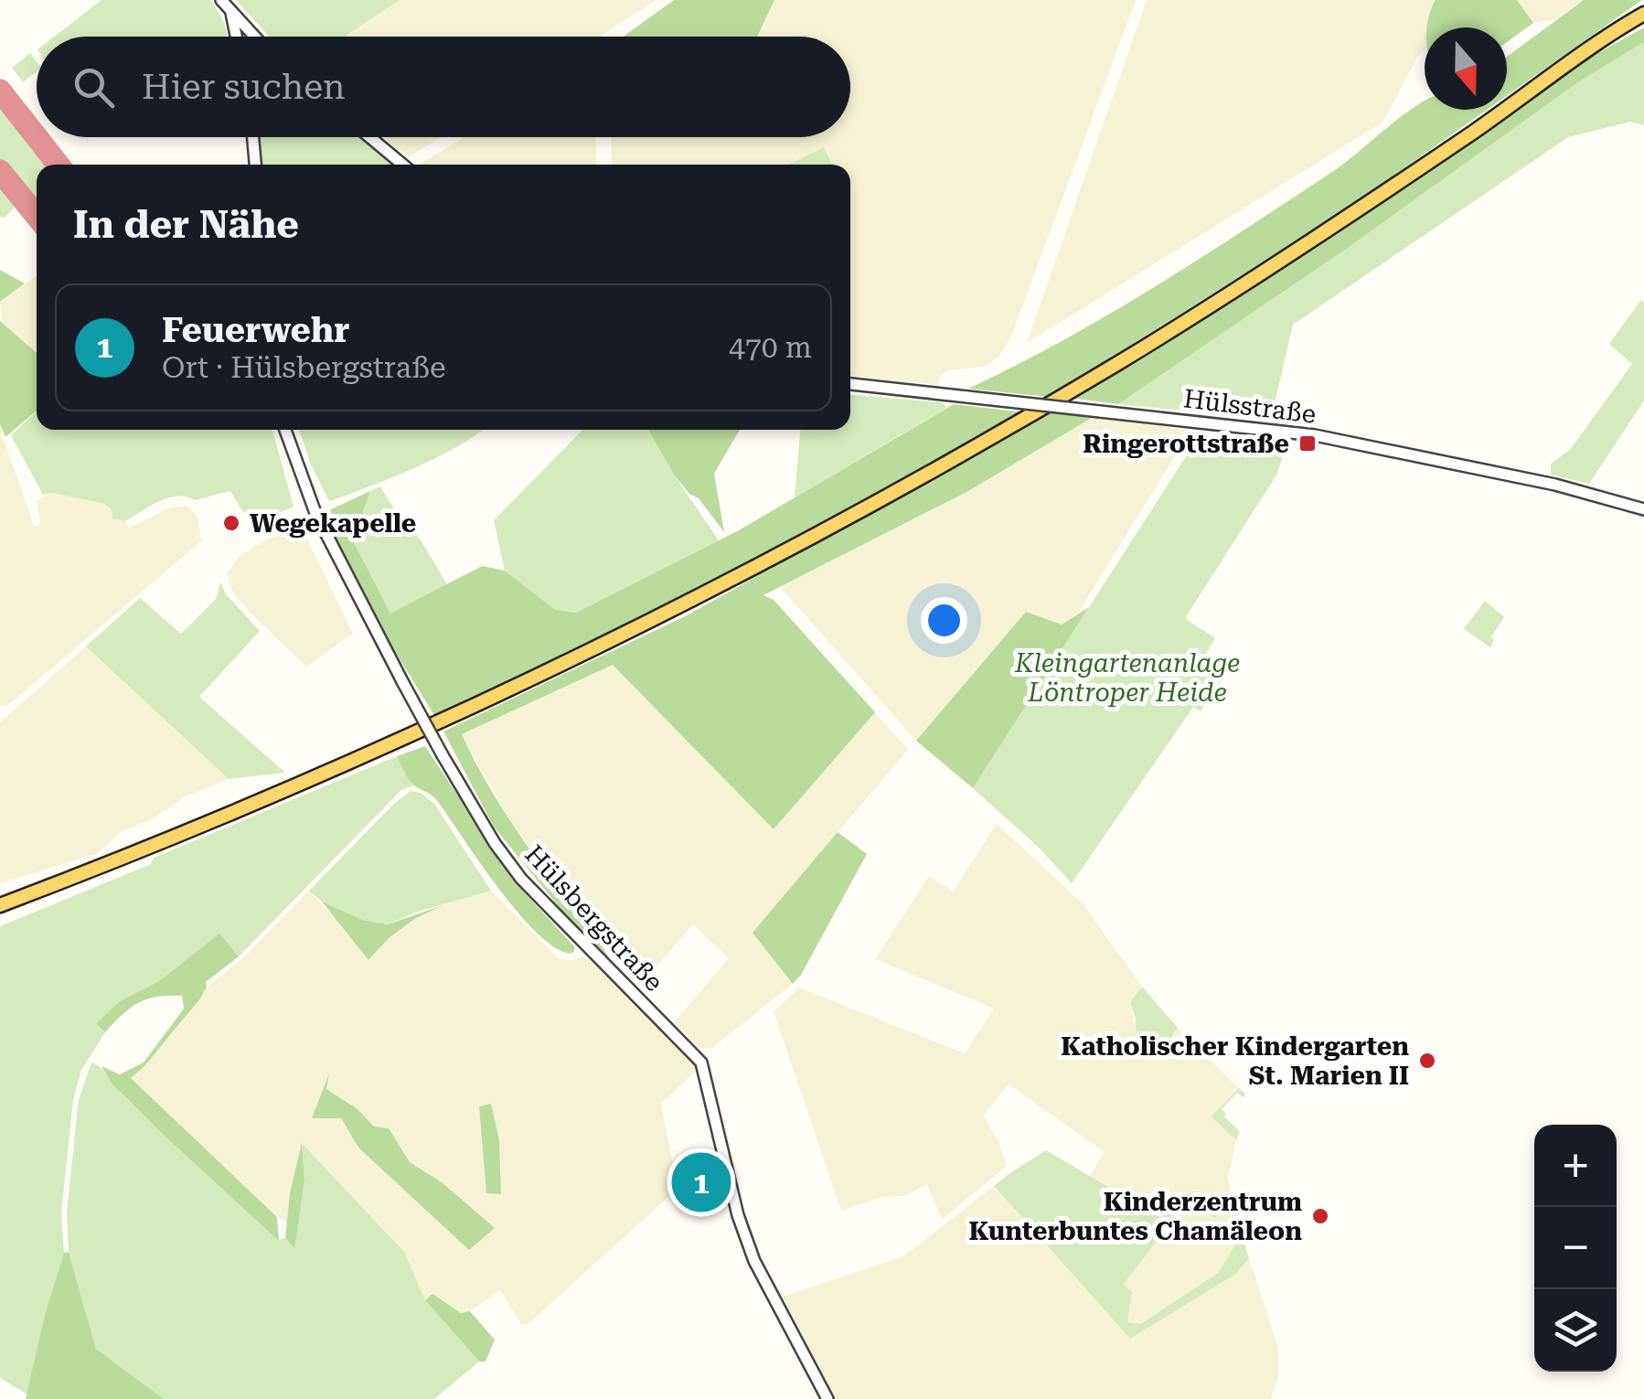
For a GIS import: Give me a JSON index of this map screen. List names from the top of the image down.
{
  "streets": {
    "street": ["Hülsstraße", "Hülsbergstraße"]
  },
  "parks": ["Kleingartenanlage Löntroper Heide"],
  "places": {
    "transit": ["Ringerottstraße"],
    "other": ["Wegekapelle", "Katholischer Kindergarten St. Marien II", "Kinderzentrum Kunterbuntes Chamäleon"]
  },
  "north": "bottom",
  "page": {
    "search": "Hier suchen",
    "heading": "In der Nähe",
    "list": [
      {
        "mark": "1",
        "name": "Feuerwehr",
        "note": "Ort · Hülsbergstraße",
        "value": "470 m"
      }
    ],
    "map_buttons": ["+", "−"],
    "pins": "1"
  }
}
